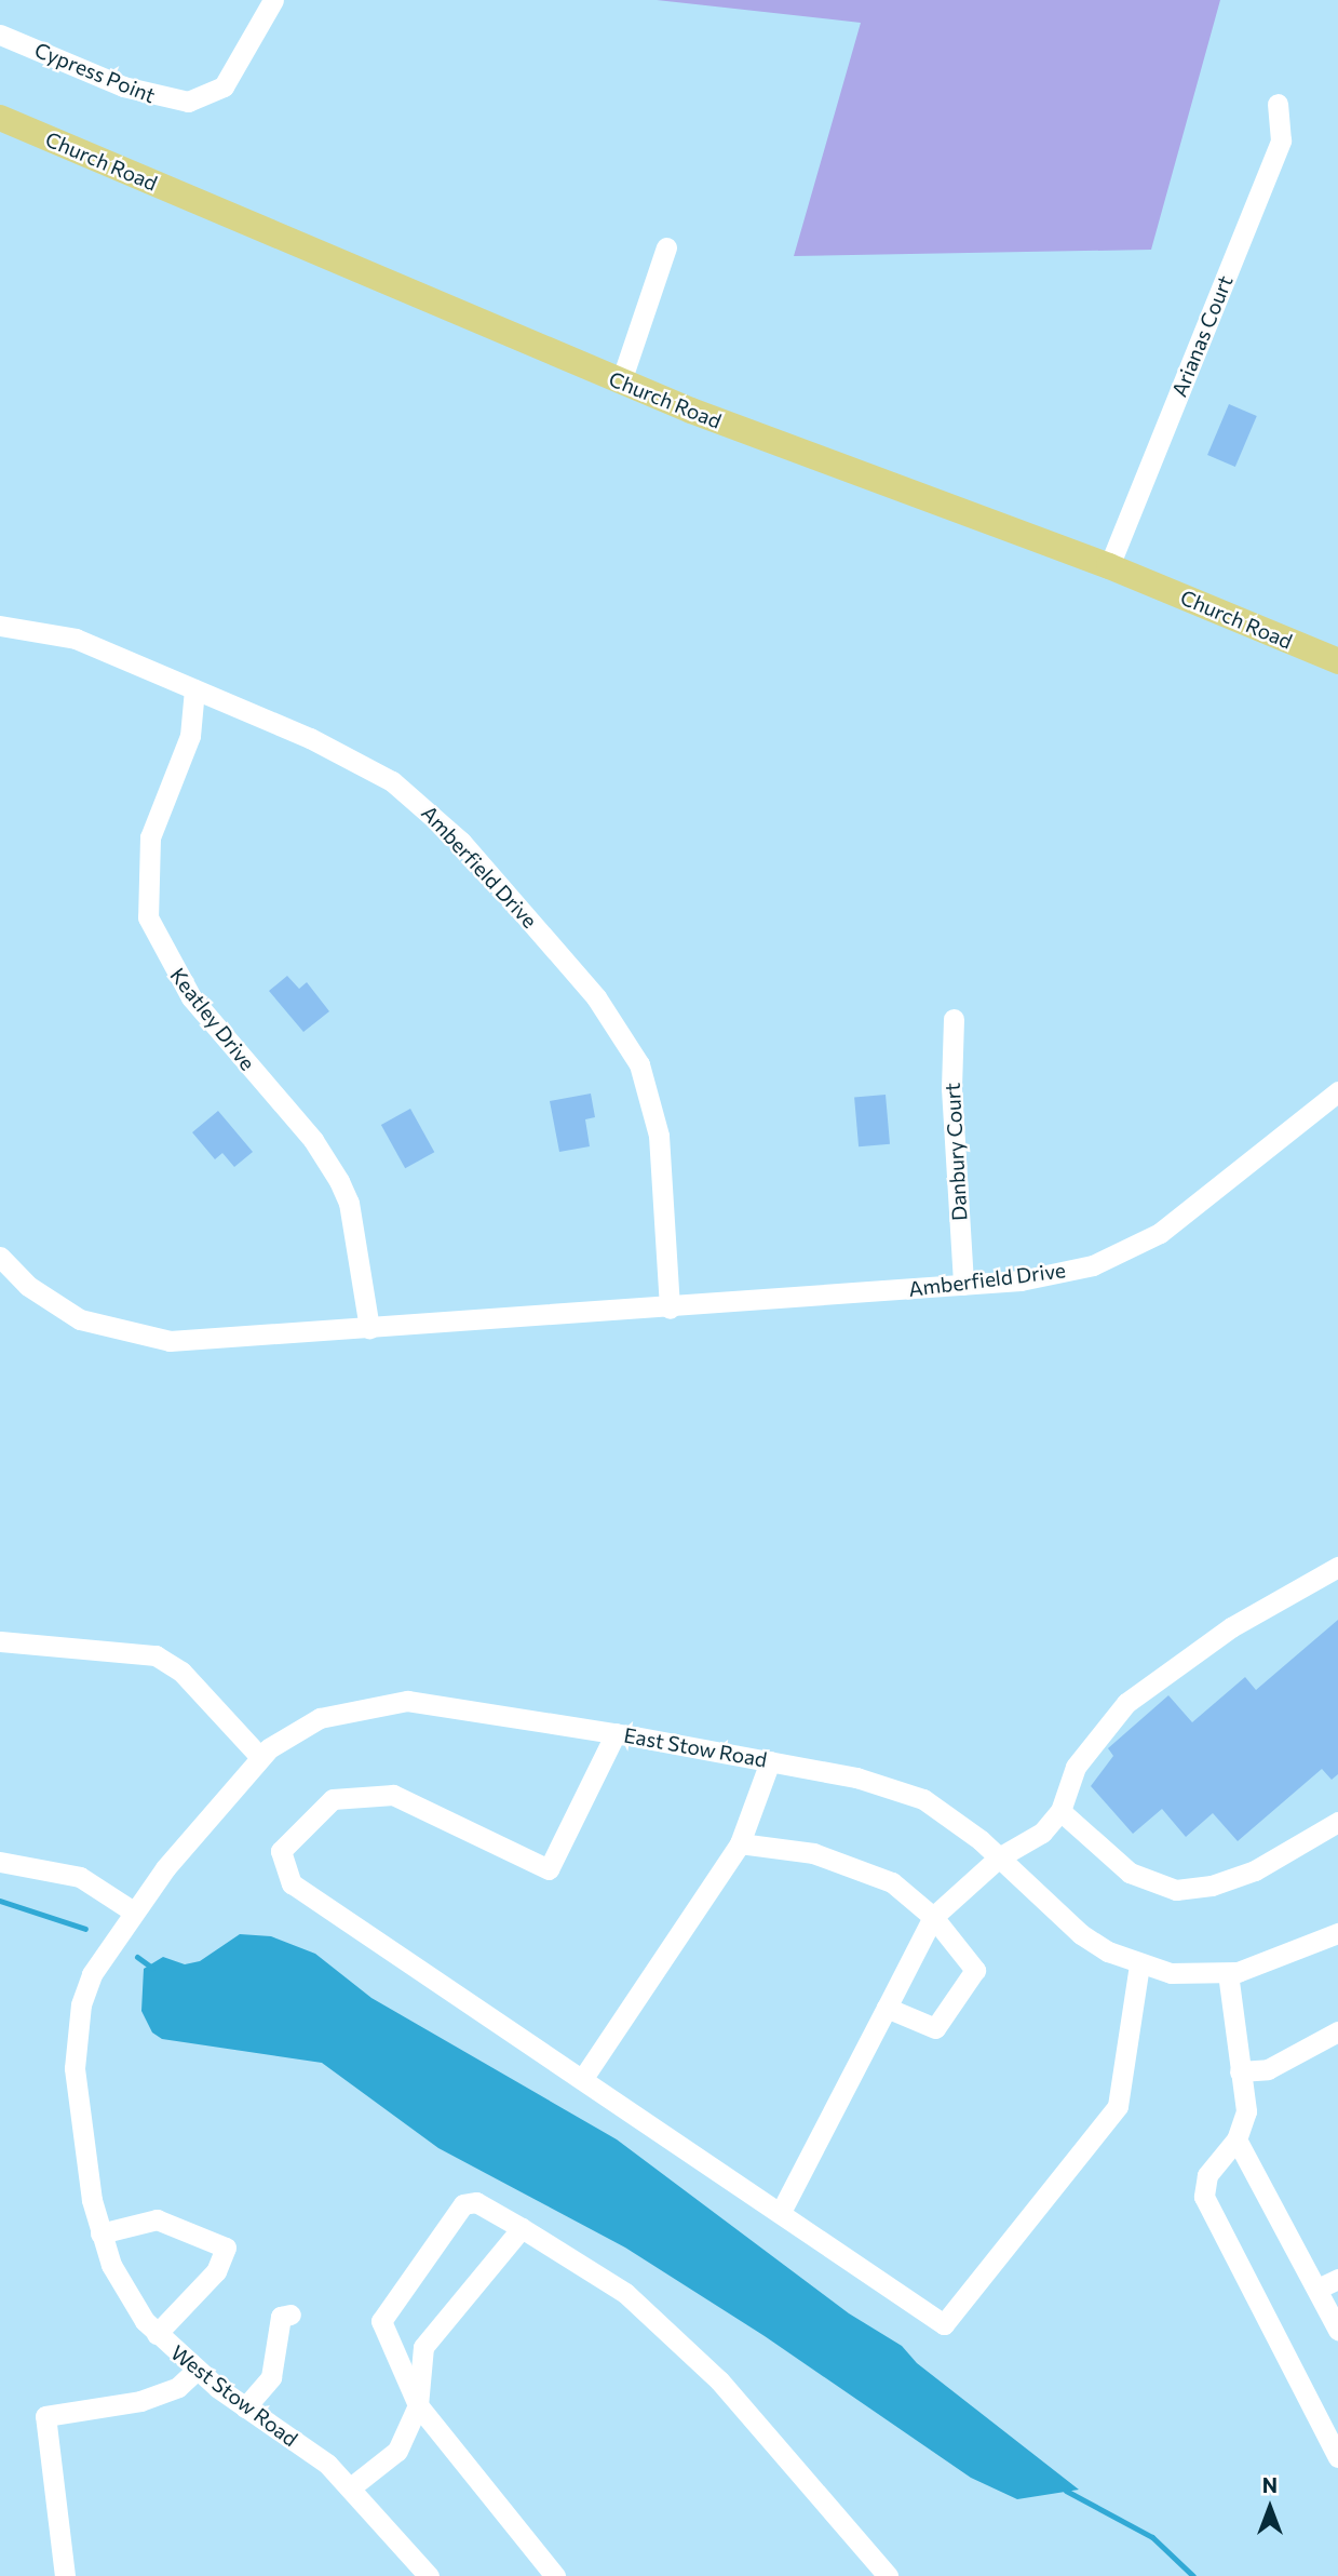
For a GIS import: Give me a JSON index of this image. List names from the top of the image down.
{
  "streets": {
    "main road": ["Church Road"],
    "street": [
      "Cypress Point",
      "Arianas Court",
      "Amberfield Drive",
      "Keatley Drive",
      "Danbury Court",
      "East Stow Road",
      "West Stow Road"
    ]
  },
  "crossings": [
    ["Church Road", "Arianas Court"],
    ["Amberfield Drive", "Keatley Drive"],
    ["Amberfield Drive", "Danbury Court"],
    ["East Stow Road", "West Stow Road"]
  ],
  "north": "top"
}
